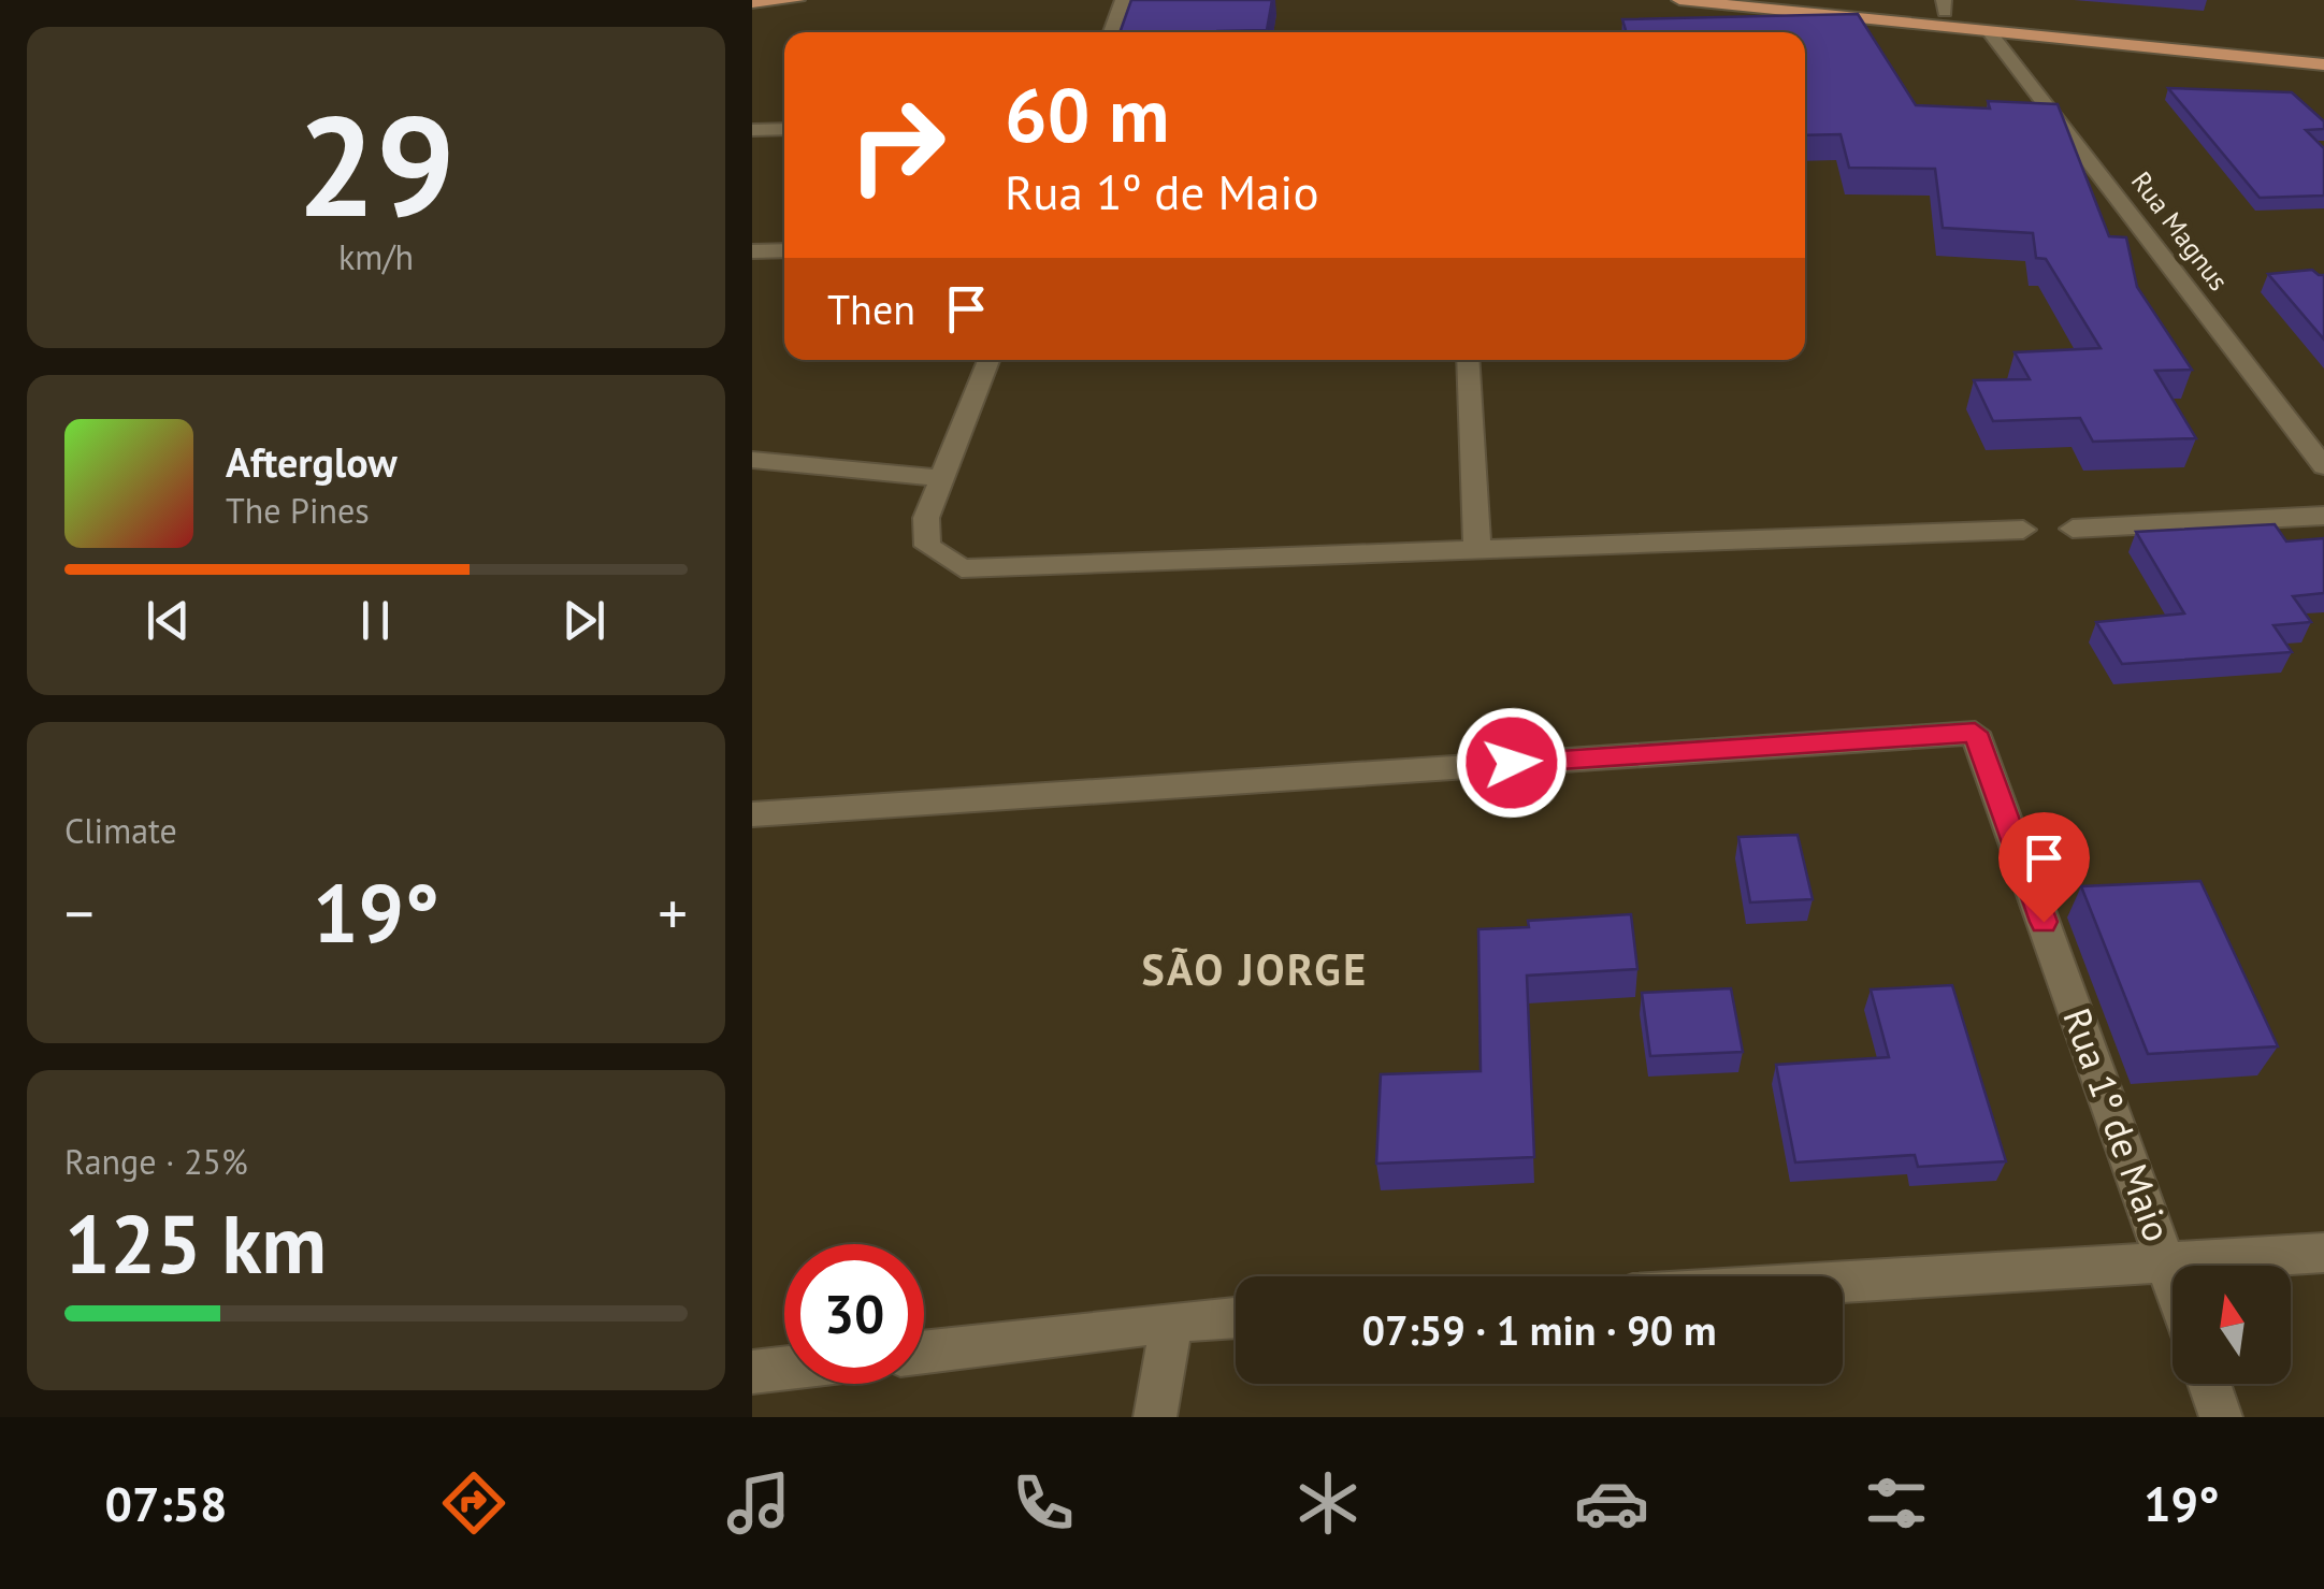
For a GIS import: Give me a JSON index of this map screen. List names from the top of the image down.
{
  "streets": {
    "street": ["Rua Magnus", "Rua 1º de Maio"]
  },
  "districts": ["SÃO JORGE"],
  "north": "top",
  "page": {
    "tile": [
      ["29", "km/h"],
      "Climate",
      ["Range · 25%", "125 km"]
    ],
    "turn": ["60 m", "Rua 1º de Maio"],
    "then": "Then",
    "song": ["Afterglow", "The Pines"],
    "heat": ["−", "19°", "+"],
    "limit": "30",
    "trip": "07:59 · 1 min · 90 m",
    "tabs": ["07:58", "19°"]
  }
}
